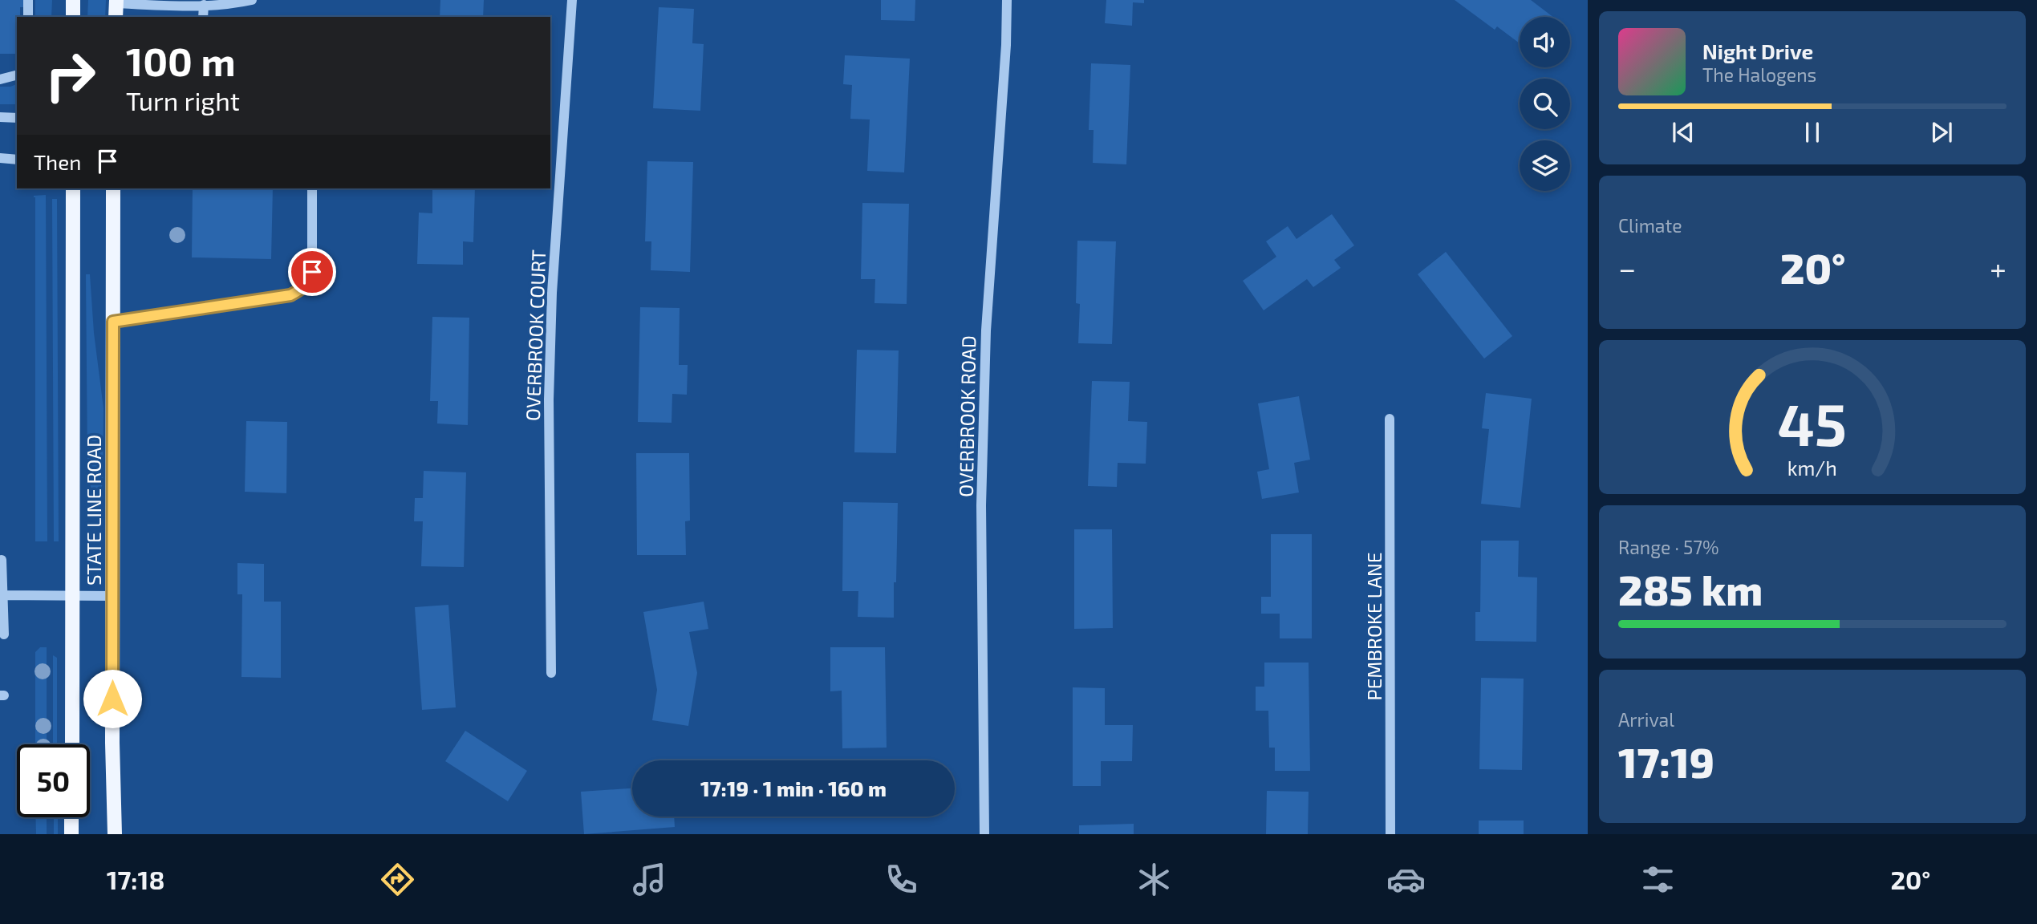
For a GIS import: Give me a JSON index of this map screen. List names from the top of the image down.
{
  "streets": {
    "main road": ["STATE LINE ROAD"],
    "street": ["OVERBROOK COURT", "OVERBROOK ROAD", "PEMBROKE LANE"]
  },
  "page": {
    "turn": ["100 m", "Turn right"],
    "song": ["Night Drive", "The Halogens"],
    "then": "Then",
    "tile": [
      "Climate",
      ["Range · 57%", "285 km"],
      ["Arrival", "17:19"]
    ],
    "heat": ["−", "20°", "+"],
    "limit": "50",
    "trip": "17:19 · 1 min · 160 m",
    "tabs": ["17:18", "20°"],
    "gauge": ["45", "km/h"]
  }
}
